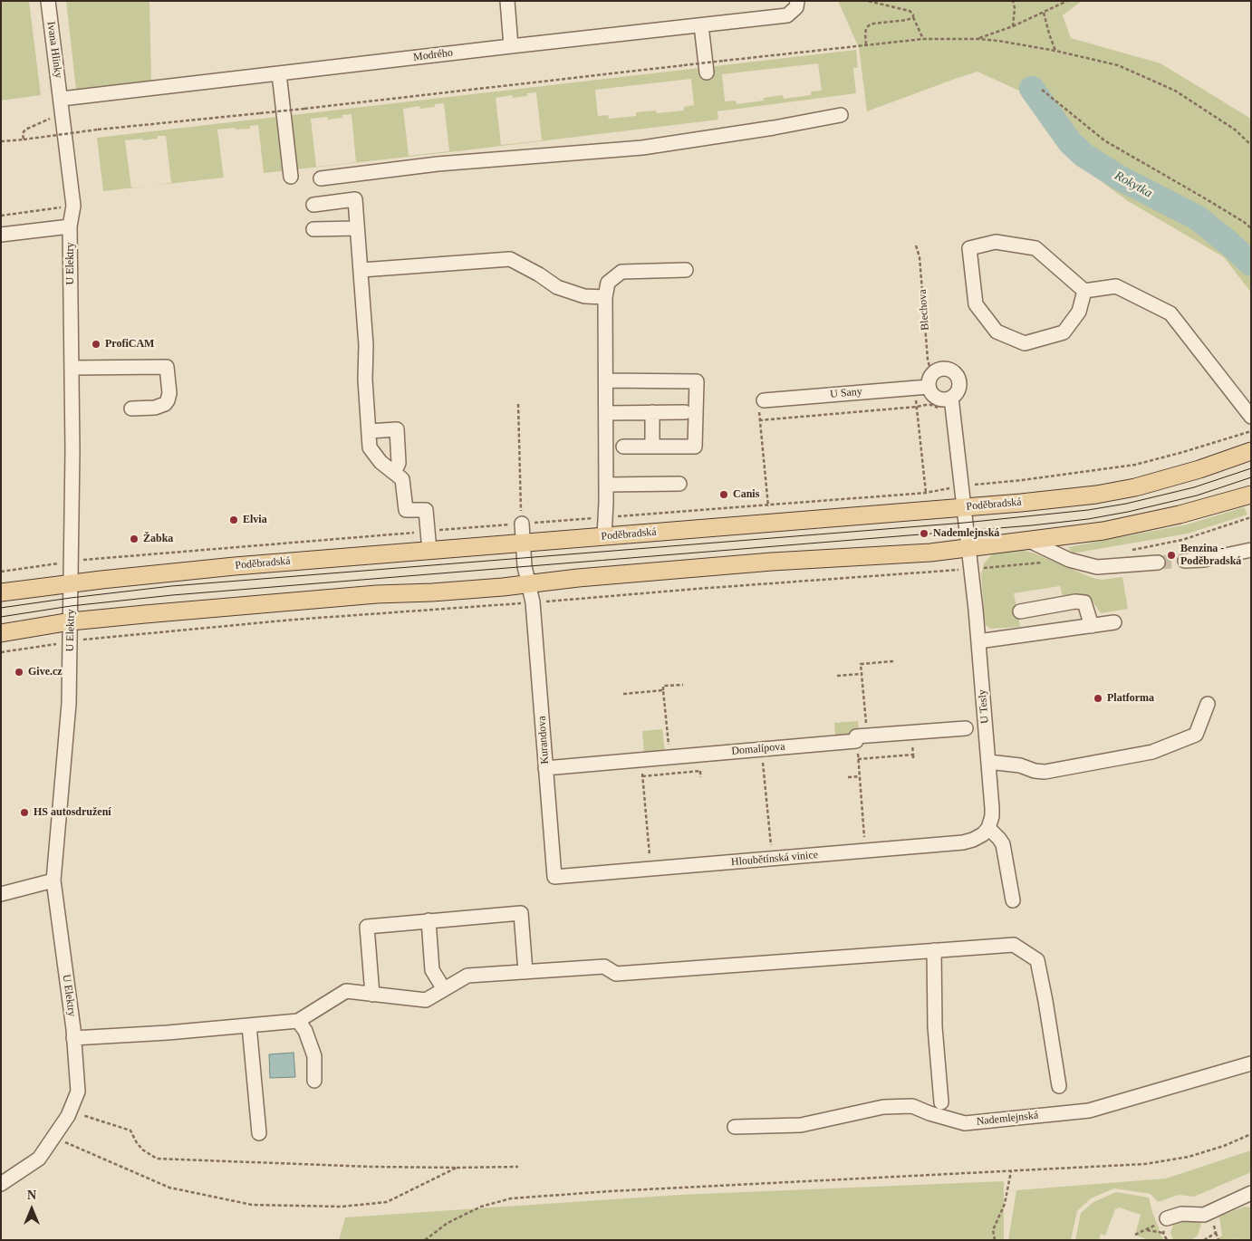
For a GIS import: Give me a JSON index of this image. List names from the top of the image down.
{
  "streets": {
    "main road": ["Poděbradská"],
    "street": [
      "Ivana Hlinky",
      "Modrého",
      "U Elektry",
      "U Sany",
      "U Tesly",
      "Kurandova",
      "Domalípova",
      "Hloubětínská vinice",
      "Nademlejnská"
    ],
    "path": ["Blechova"]
  },
  "crossings": [
    ["Ivana Hlinky", "Modrého"],
    ["Ivana Hlinky", "U Elektry"],
    ["Modrého", "U Elektry"],
    ["U Elektry", "Poděbradská"],
    ["Blechova", "U Sany"],
    ["Poděbradská", "U Tesly"],
    ["Poděbradská", "Kurandova"],
    ["U Tesly", "Hloubětínská vinice"],
    ["Kurandova", "Domalípova"],
    ["Kurandova", "Hloubětínská vinice"]
  ],
  "water": ["Rokytka"],
  "places": [
    "ProfiCAM",
    "Canis",
    "Elvia",
    "Nademlejnská",
    "Žabka",
    "Benzina - Poděbradská",
    "Give.cz",
    "Platforma",
    "HS autosdružení"
  ],
  "north": "top"
}
